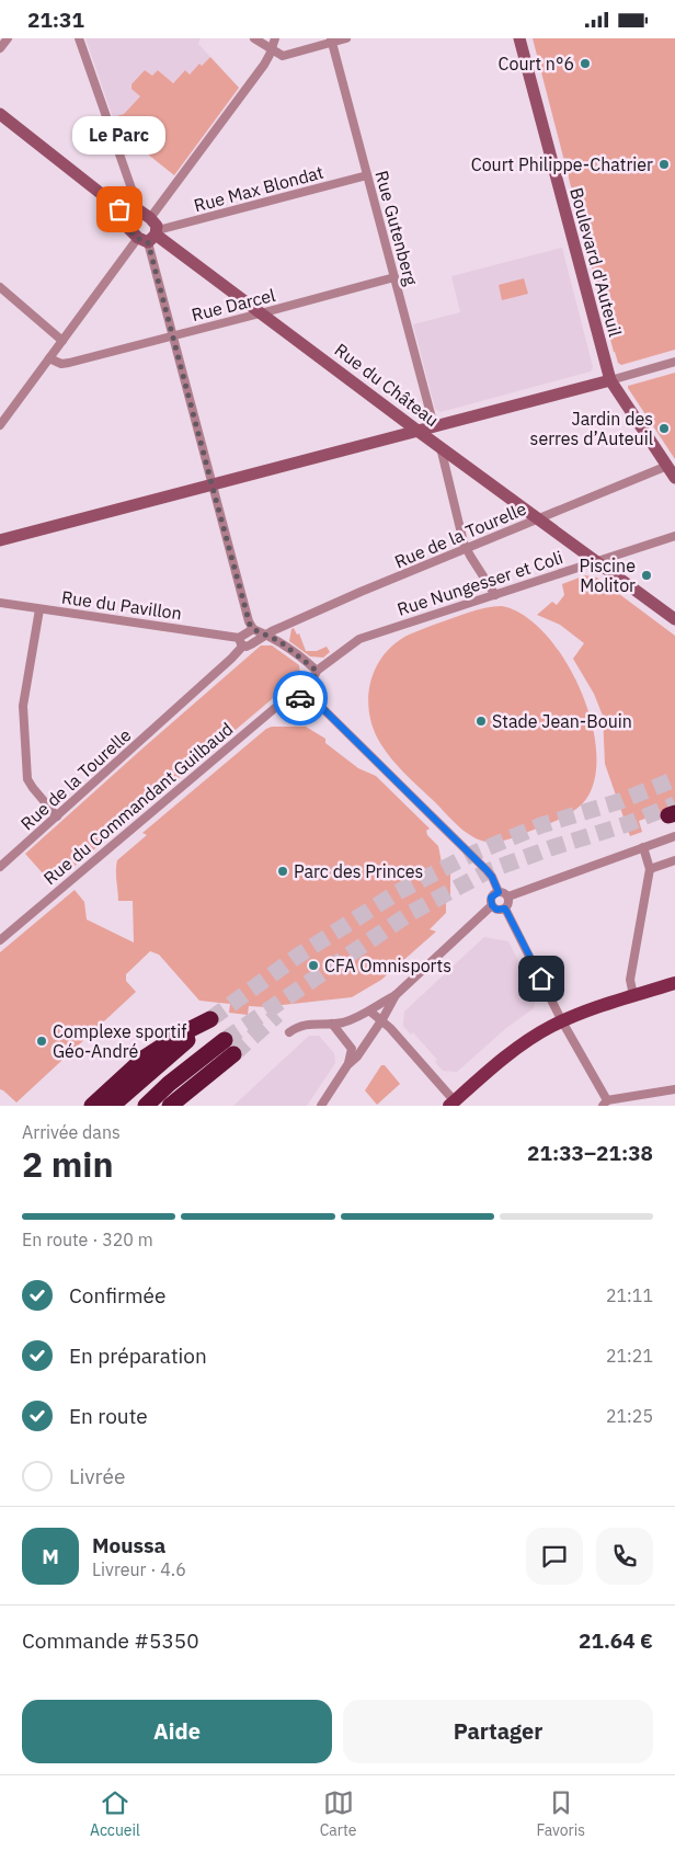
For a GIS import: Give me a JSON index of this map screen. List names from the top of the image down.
{
  "streets": {
    "street": [
      "Rue Max Blondat",
      "Rue Gutenberg",
      "Boulevard d'Auteuil",
      "Rue Darcel",
      "Rue du Château",
      "Rue de la Tourelle",
      "Rue Nungesser et Coli",
      "Rue du Pavillon",
      "Rue du Commandant Guilbaud"
    ]
  },
  "crossings": [
    ["Rue Max Blondat", "Rue Gutenberg"],
    ["Rue Max Blondat", "Rue du Château"],
    ["Rue Gutenberg", "Rue Darcel"],
    ["Boulevard d'Auteuil", "Rue de la Tourelle"],
    ["Rue Darcel", "Rue du Château"],
    ["Rue du Château", "Rue de la Tourelle"],
    ["Rue du Château", "Rue Nungesser et Coli"],
    ["Rue de la Tourelle", "Rue du Pavillon"]
  ],
  "places": [
    "Court n°6",
    "Court Philippe-Chatrier",
    "Le Parc",
    "Jardin des serres d’Auteuil",
    "Piscine Molitor",
    "Stade Jean-Bouin",
    "Parc des Princes",
    "CFA Omnisports",
    "Complexe sportif Géo-André"
  ],
  "page": {
    "status": "21:31",
    "bubble": "Le Parc",
    "heading": ["2 min", "Arrivée dans", "21:33–21:38"],
    "panel": [
      "Moussa",
      "Livreur · 4.6",
      "Commande #5350",
      "21.64 €"
    ],
    "bar": "En route · 320 m",
    "list": [
      ["Confirmée", "21:11"],
      ["En préparation", "21:21"],
      ["En route", "21:25"],
      "Livrée"
    ],
    "round": "M",
    "buttons": ["Aide", "Partager"],
    "tabs": ["Accueil", "Carte", "Favoris"]
  }
}
